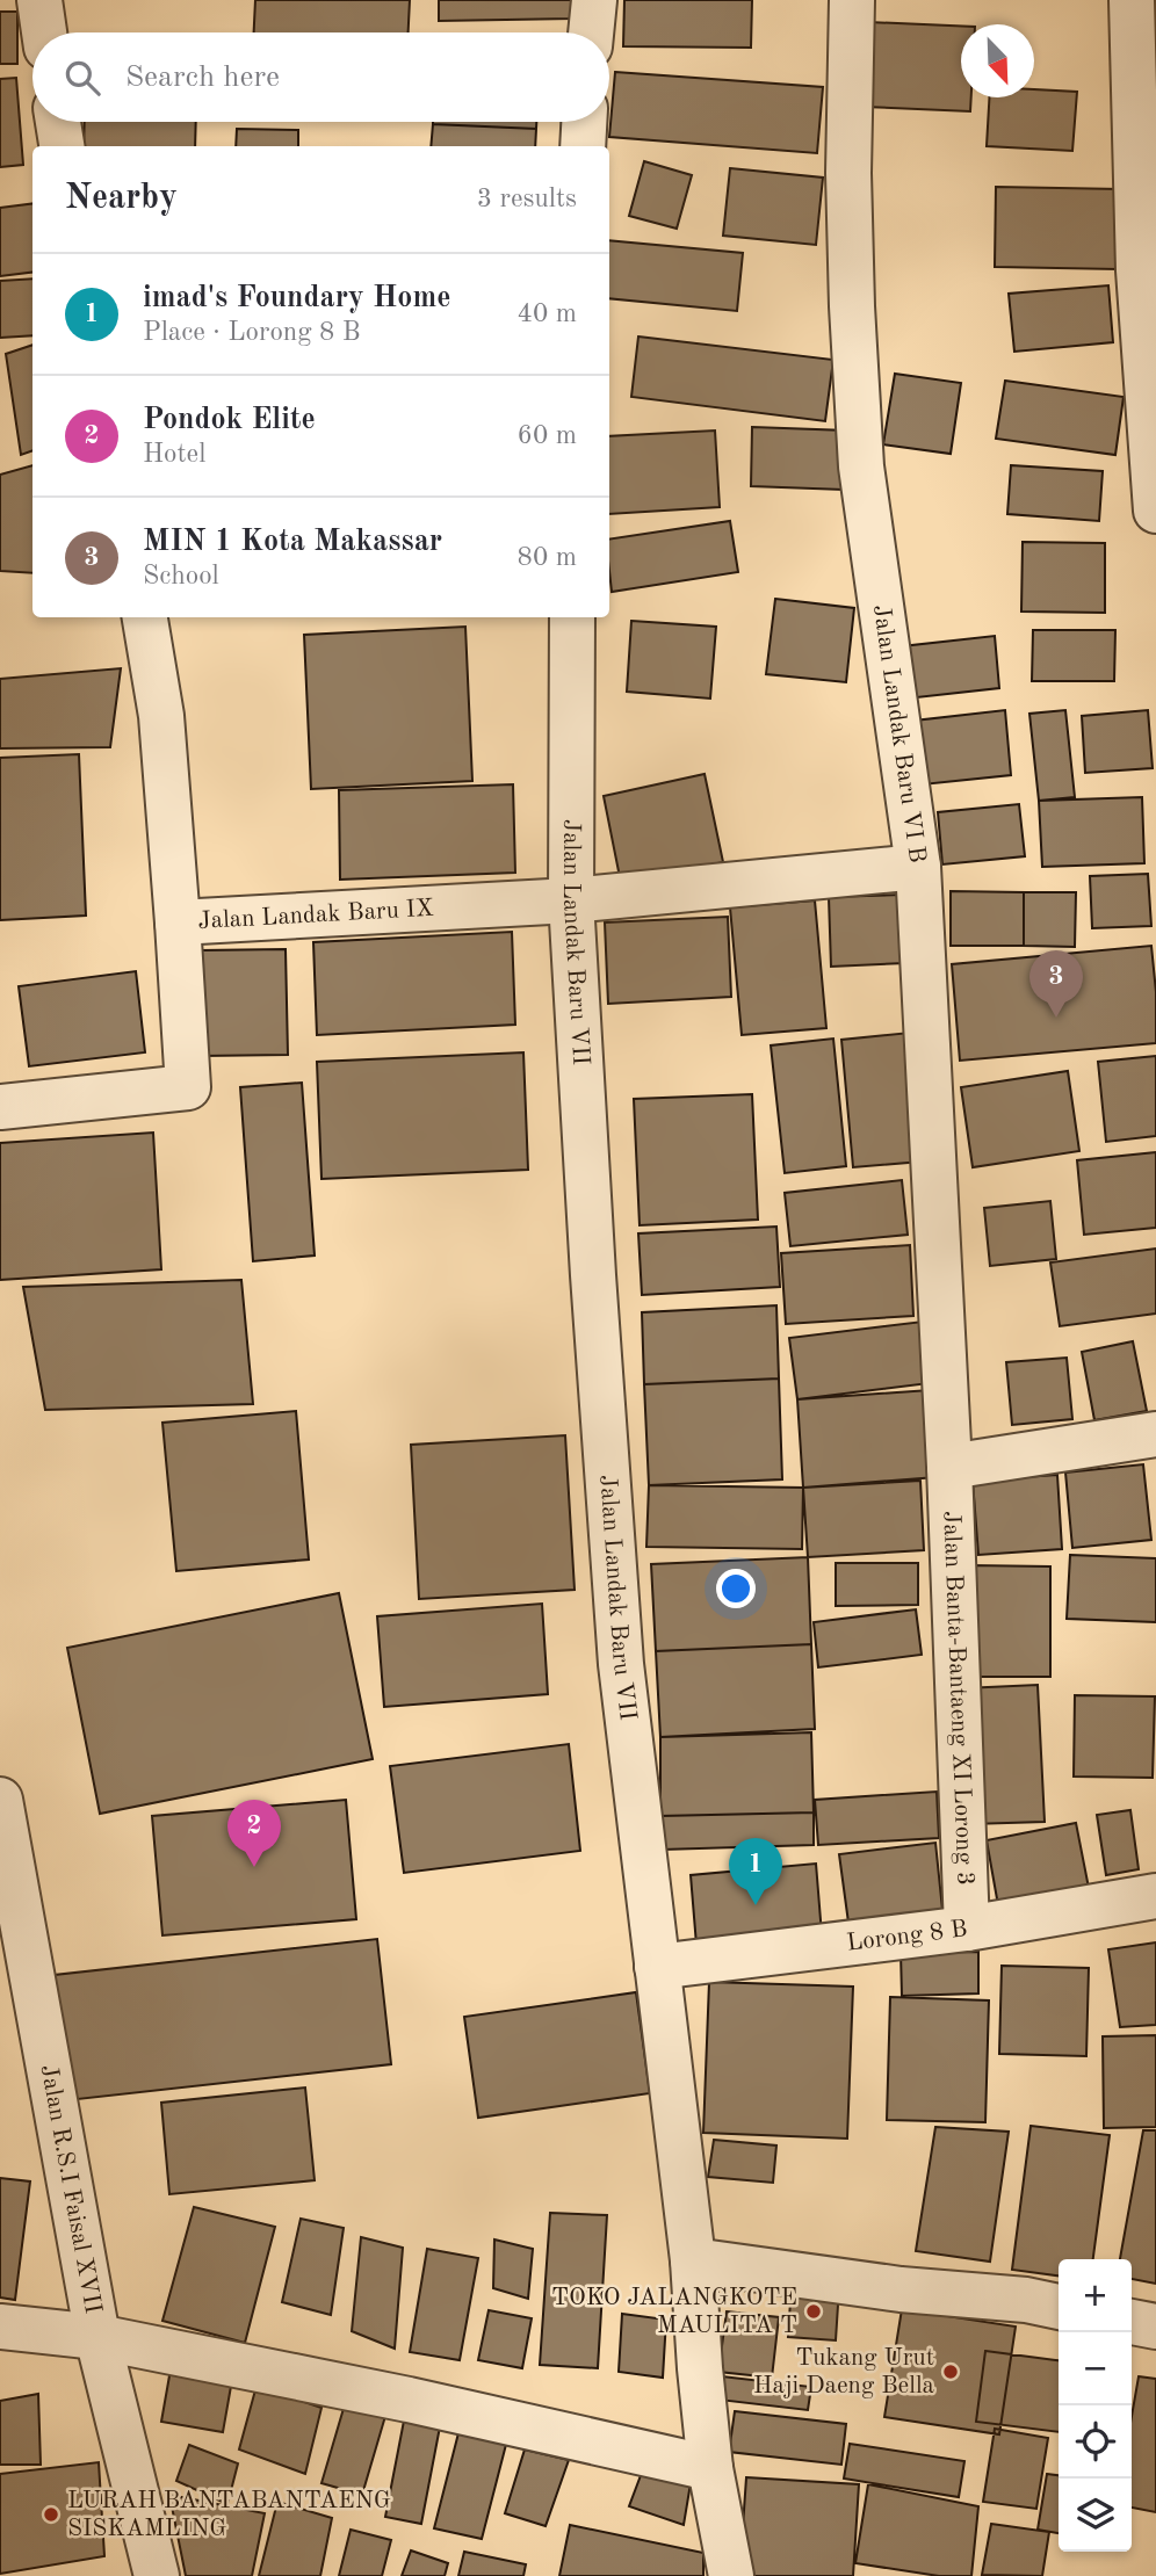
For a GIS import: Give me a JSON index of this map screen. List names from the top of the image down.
{
  "streets": {
    "street": [
      "Jalan Landak Baru VI B",
      "Jalan Landak Baru IX",
      "Jalan Landak Baru VII",
      "Jalan Banta-Bantaeng XI Lorong 3",
      "Lorong 8 B",
      "Jalan R.S.I Faisal XVII"
    ]
  },
  "crossings": [
    ["Jalan Landak Baru VI B", "Jalan Landak Baru IX"],
    ["Jalan Landak Baru VI B", "Jalan Banta-Bantaeng XI Lorong 3"],
    ["Jalan Landak Baru IX", "Jalan Landak Baru VII"],
    ["Jalan Landak Baru VII", "Lorong 8 B"],
    ["Jalan Banta-Bantaeng XI Lorong 3", "Lorong 8 B"]
  ],
  "places": ["TOKO JALANGKOTE MAULITA T", "Tukang Urut Haji Daeng Bella", "LURAH BANTABANTAENG SISKAMLING"],
  "north": "bottom right",
  "page": {
    "search": "Search here",
    "heading": ["Nearby", "3 results"],
    "list": [
      {
        "mark": "1",
        "name": "imad's Foundary Home",
        "note": "Place · Lorong 8 B",
        "value": "40 m"
      },
      {
        "mark": "2",
        "name": "Pondok Elite",
        "note": "Hotel",
        "value": "60 m"
      },
      {
        "mark": "3",
        "name": "MIN 1 Kota Makassar",
        "note": "School",
        "value": "80 m"
      }
    ],
    "pins": ["3", "2", "1"],
    "map_buttons": ["+", "−"]
  }
}
